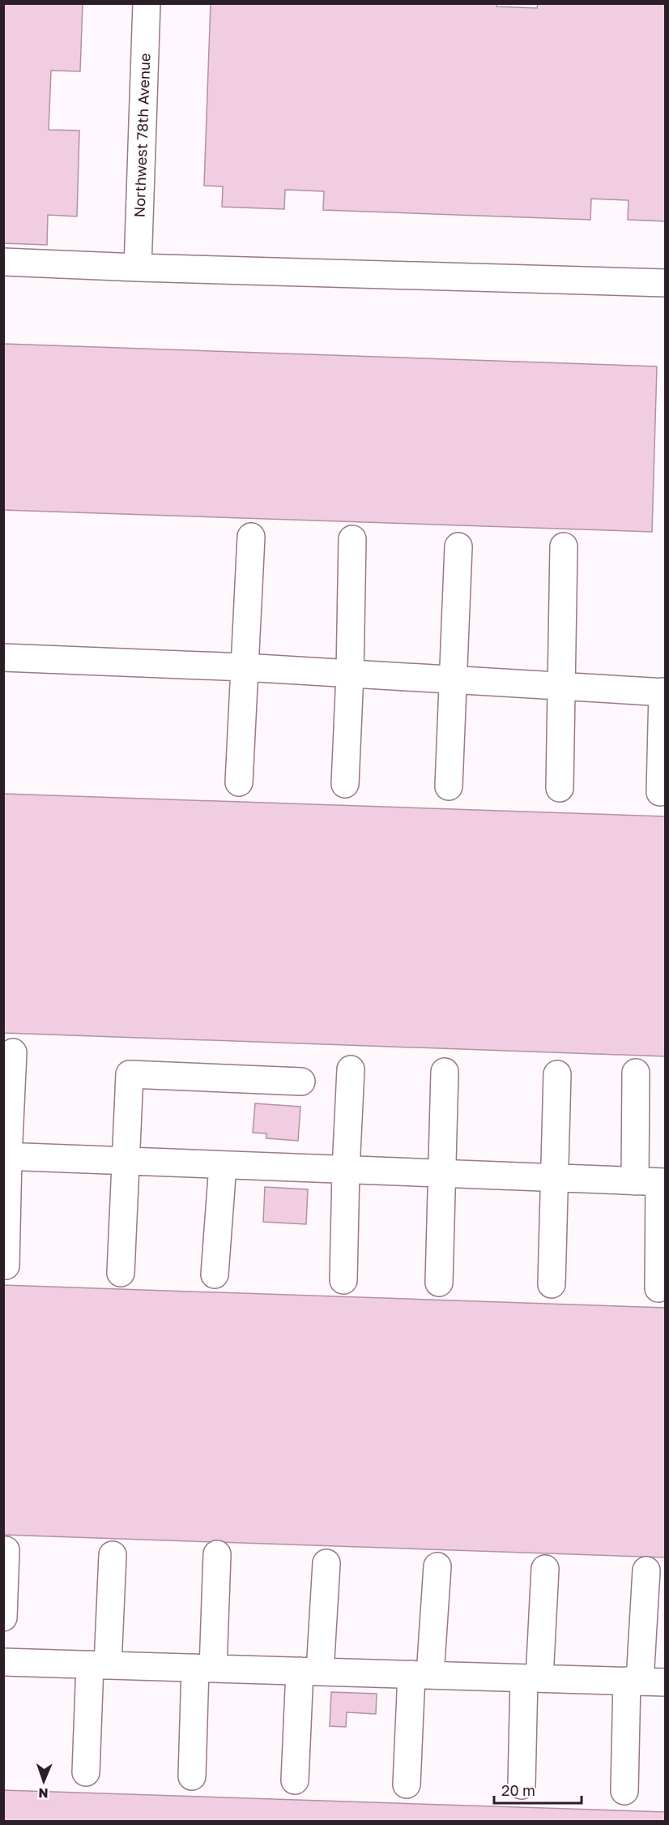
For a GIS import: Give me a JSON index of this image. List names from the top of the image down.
{
  "streets": {
    "lane": ["Northwest 78th Avenue"]
  },
  "scale_bar": "20 m",
  "north": "bottom"
}
